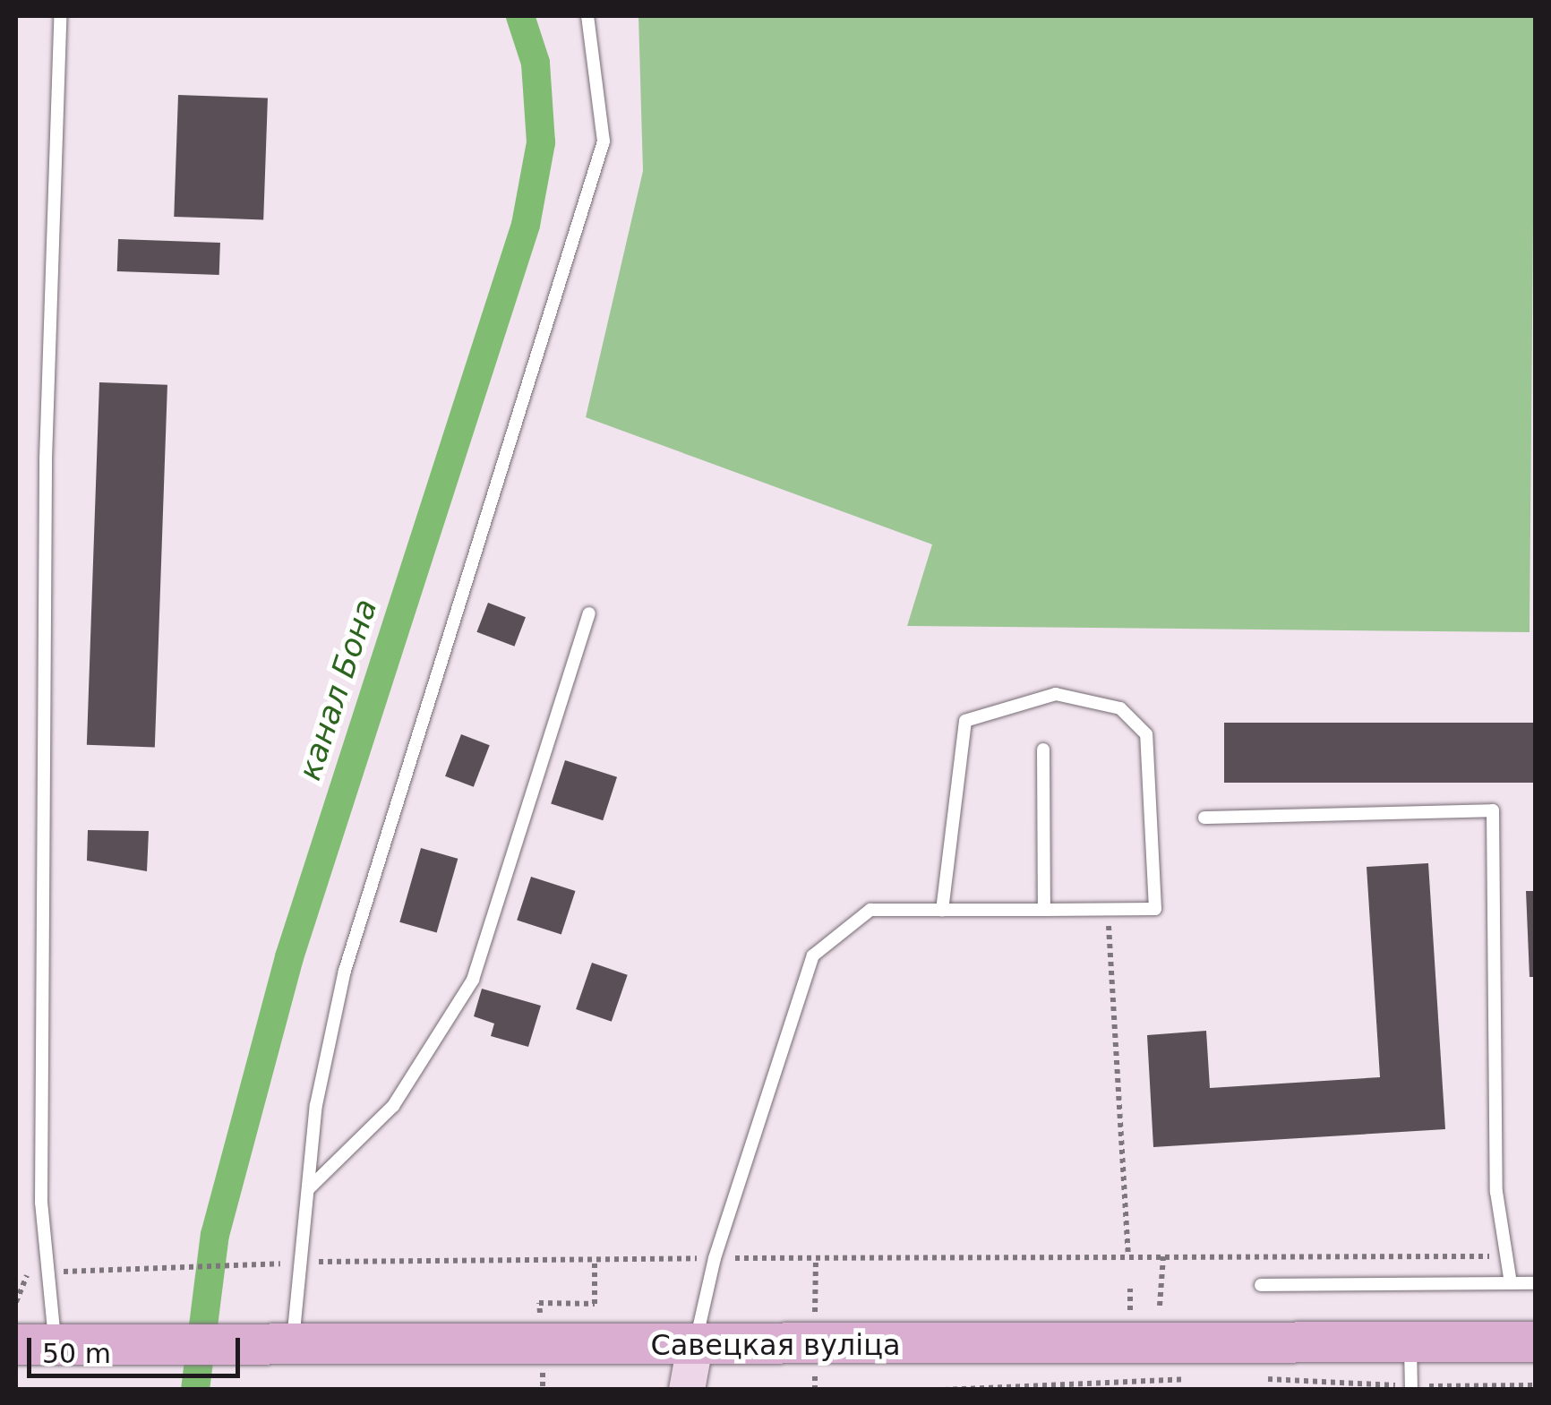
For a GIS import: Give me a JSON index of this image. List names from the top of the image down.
{
  "streets": {
    "main road": ["Савецкая вуліца"]
  },
  "water": ["канал Бона"],
  "scale_bar": "50 m"
}
